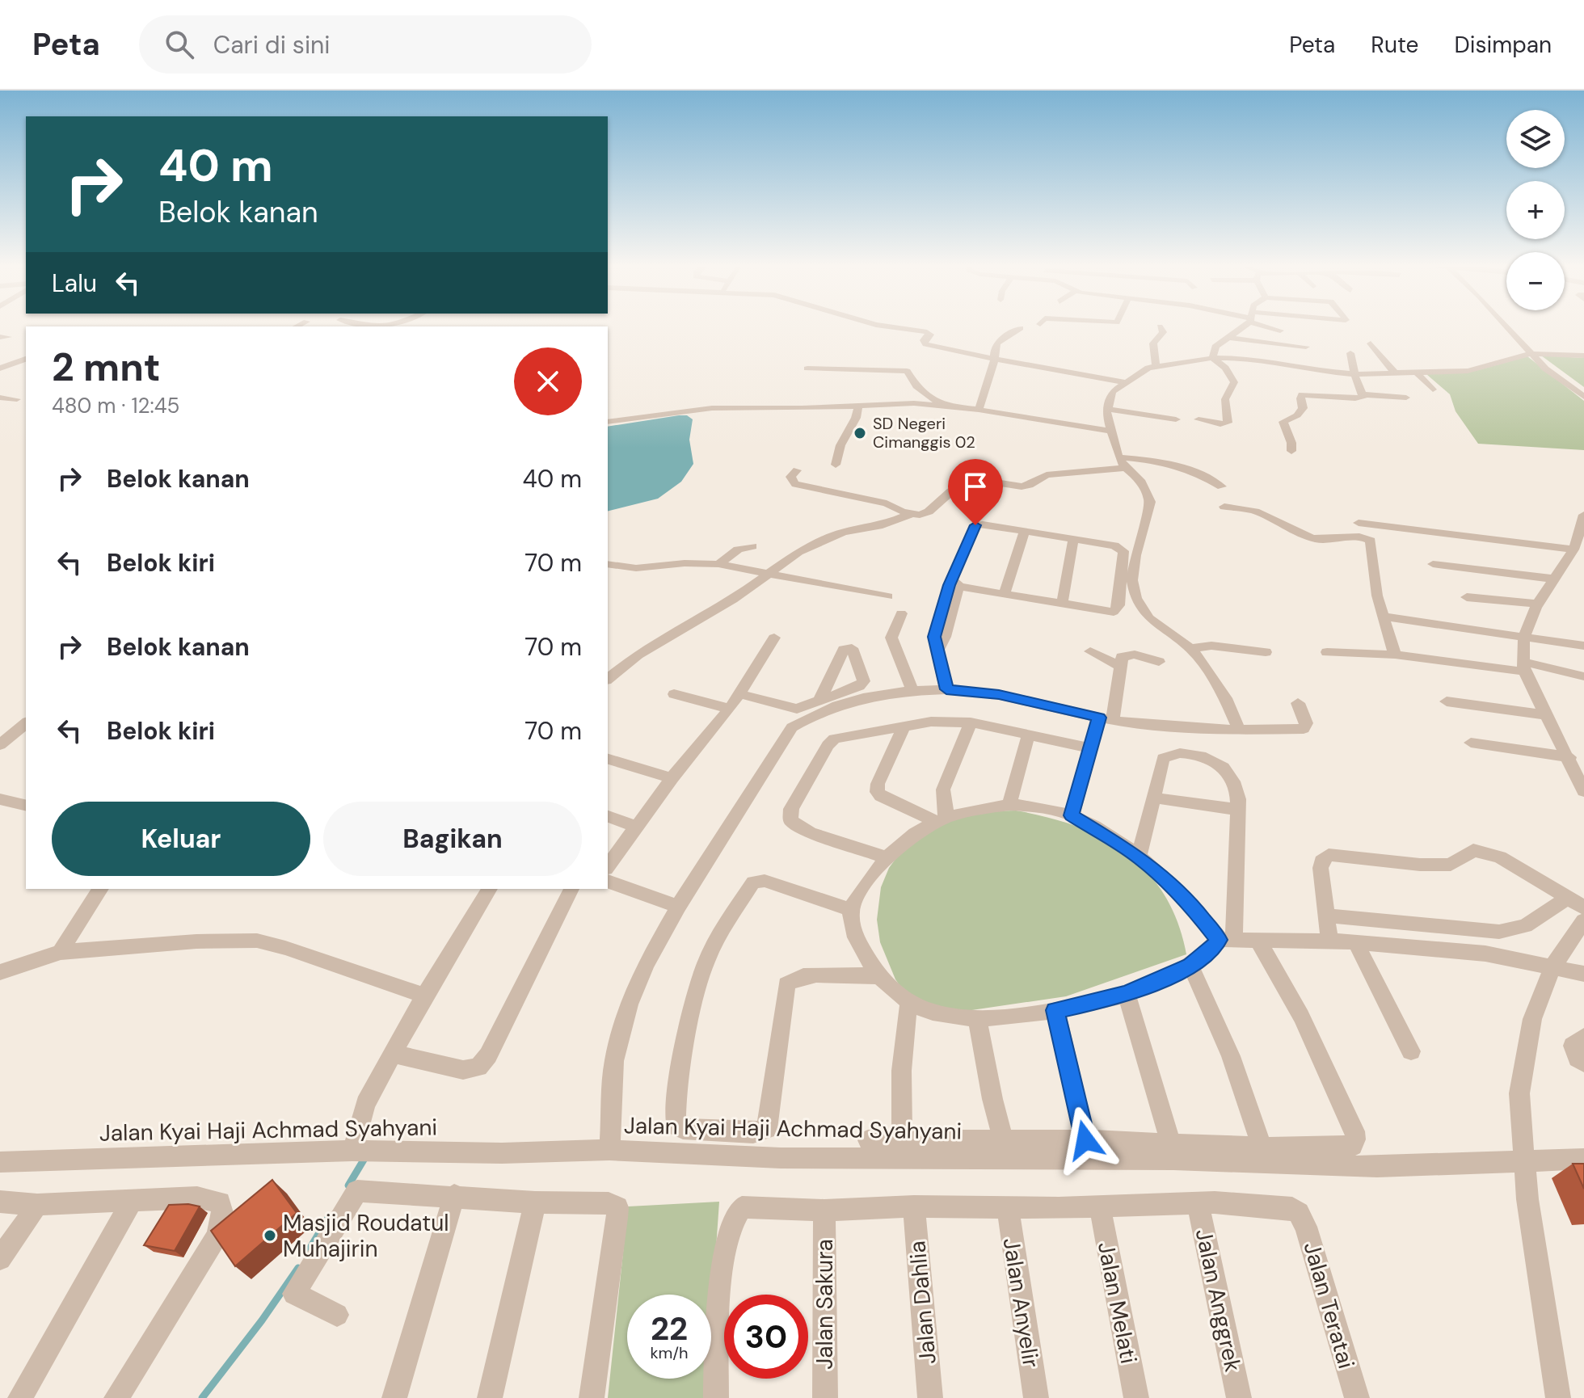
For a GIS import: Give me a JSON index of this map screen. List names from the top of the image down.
{
  "streets": {
    "street": [
      "Jalan Kyai Haji Achmad Syahyani",
      "Jalan Anggrek",
      "Jalan Dahlia",
      "Jalan Anyelir",
      "Jalan Melati",
      "Jalan Sakura",
      "Jalan Teratai"
    ]
  },
  "crossings": [
    ["Jalan Anggrek", "Jalan Teratai"]
  ],
  "places": ["SD Negeri Cimanggis 02", "Masjid Roudatul Muhajirin"],
  "page": {
    "header": "Peta",
    "search": "Cari di sini",
    "nav": ["Peta", "Rute", "Disimpan"],
    "map_buttons": ["+", "−"],
    "turn": ["40 m", "Belok kanan"],
    "then": "Lalu",
    "heading": ["2 mnt", "480 m · 12:45"],
    "list": [
      {
        "name": "Belok kanan",
        "value": "40 m"
      },
      {
        "name": "Belok kiri",
        "value": "70 m"
      },
      {
        "name": "Belok kanan",
        "value": "70 m"
      },
      {
        "name": "Belok kiri",
        "value": "70 m"
      }
    ],
    "buttons": ["Keluar", "Bagikan"],
    "speed": "22 km/h",
    "limit": "30"
  }
}
